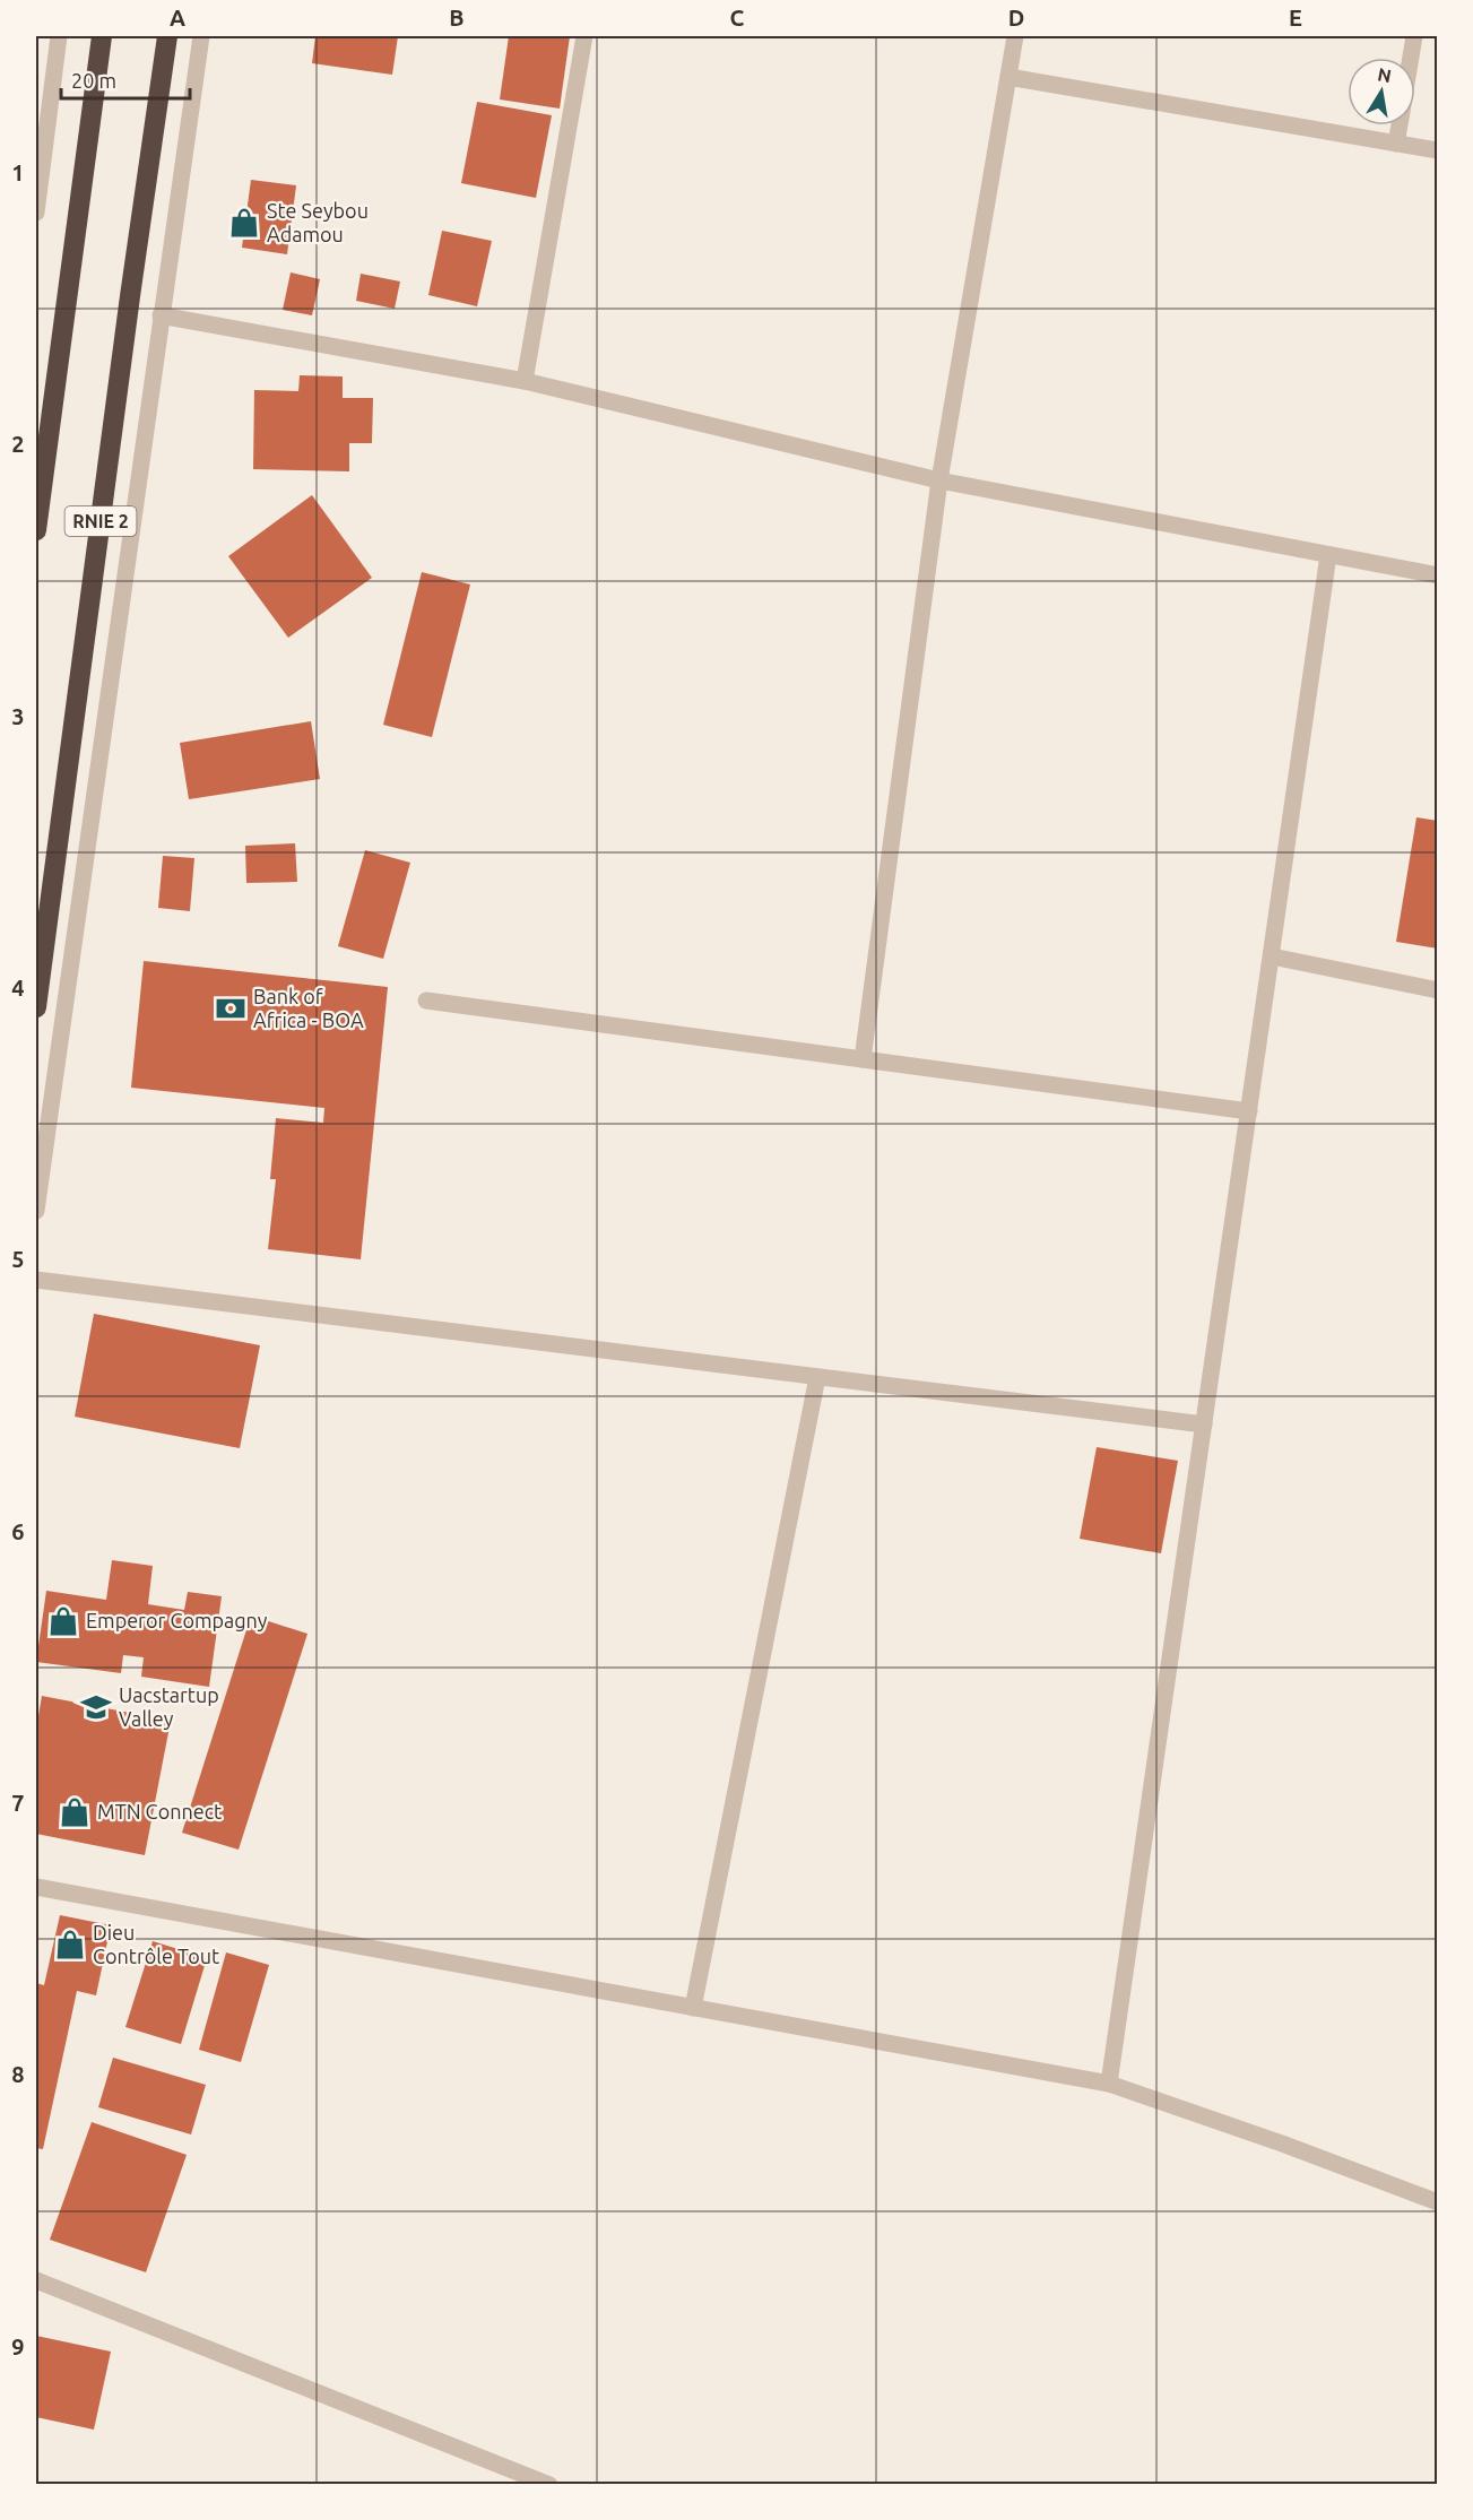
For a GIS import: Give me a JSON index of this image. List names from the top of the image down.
{
  "streets": {
    "highway": ["RNIE 2"]
  },
  "places": {
    "shop": [
      "Ste Seybou Adamou",
      "Emperor Compagny",
      "MTN Connect",
      "Dieu Contrôle Tout"
    ],
    "bank": ["Bank of Africa - BOA"],
    "school or university": ["Uacstartup Valley"]
  },
  "scale_bar": "20 m",
  "north": "top",
  "grid": {
    "columns": [
      "A",
      "B",
      "C",
      "D",
      "E"
    ],
    "rows": [
      "1",
      "2",
      "3",
      "4",
      "5",
      "6",
      "7",
      "8",
      "9"
    ]
  }
}
